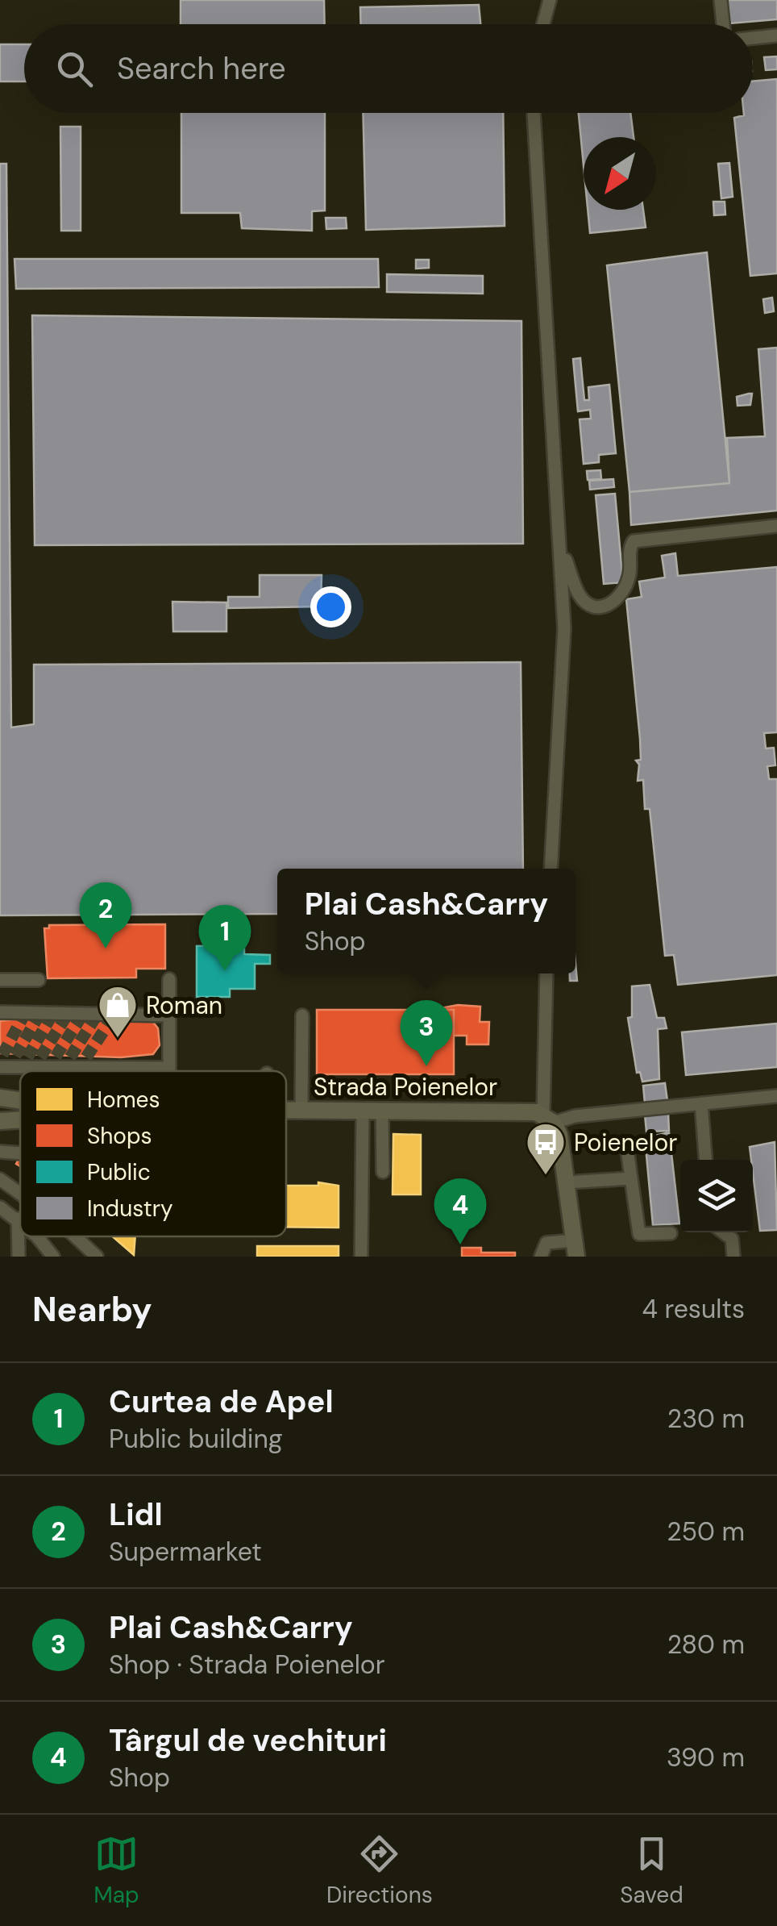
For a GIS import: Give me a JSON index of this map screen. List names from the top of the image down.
{
  "streets": {
    "main road": ["Strada Poienelor"]
  },
  "places": {
    "shop": ["Roman"],
    "bus stop": ["Poienelor"]
  },
  "legend": [
    "Homes",
    "Shops",
    "Public",
    "Industry"
  ],
  "north": "bottom left",
  "page": {
    "search": "Search here",
    "popup": ["Plai Cash&Carry", "Shop"],
    "pins": [
      "2",
      "1",
      "3",
      "4"
    ],
    "heading": ["Nearby", "4 results"],
    "list": [
      {
        "mark": "1",
        "name": "Curtea de Apel",
        "note": "Public building",
        "value": "230 m"
      },
      {
        "mark": "2",
        "name": "Lidl",
        "note": "Supermarket",
        "value": "250 m"
      },
      {
        "mark": "3",
        "name": "Plai Cash&Carry",
        "note": "Shop · Strada Poienelor",
        "value": "280 m"
      },
      {
        "mark": "4",
        "name": "Târgul de vechituri",
        "note": "Shop",
        "value": "390 m"
      }
    ],
    "nav": ["Map", "Directions", "Saved"]
  }
}
